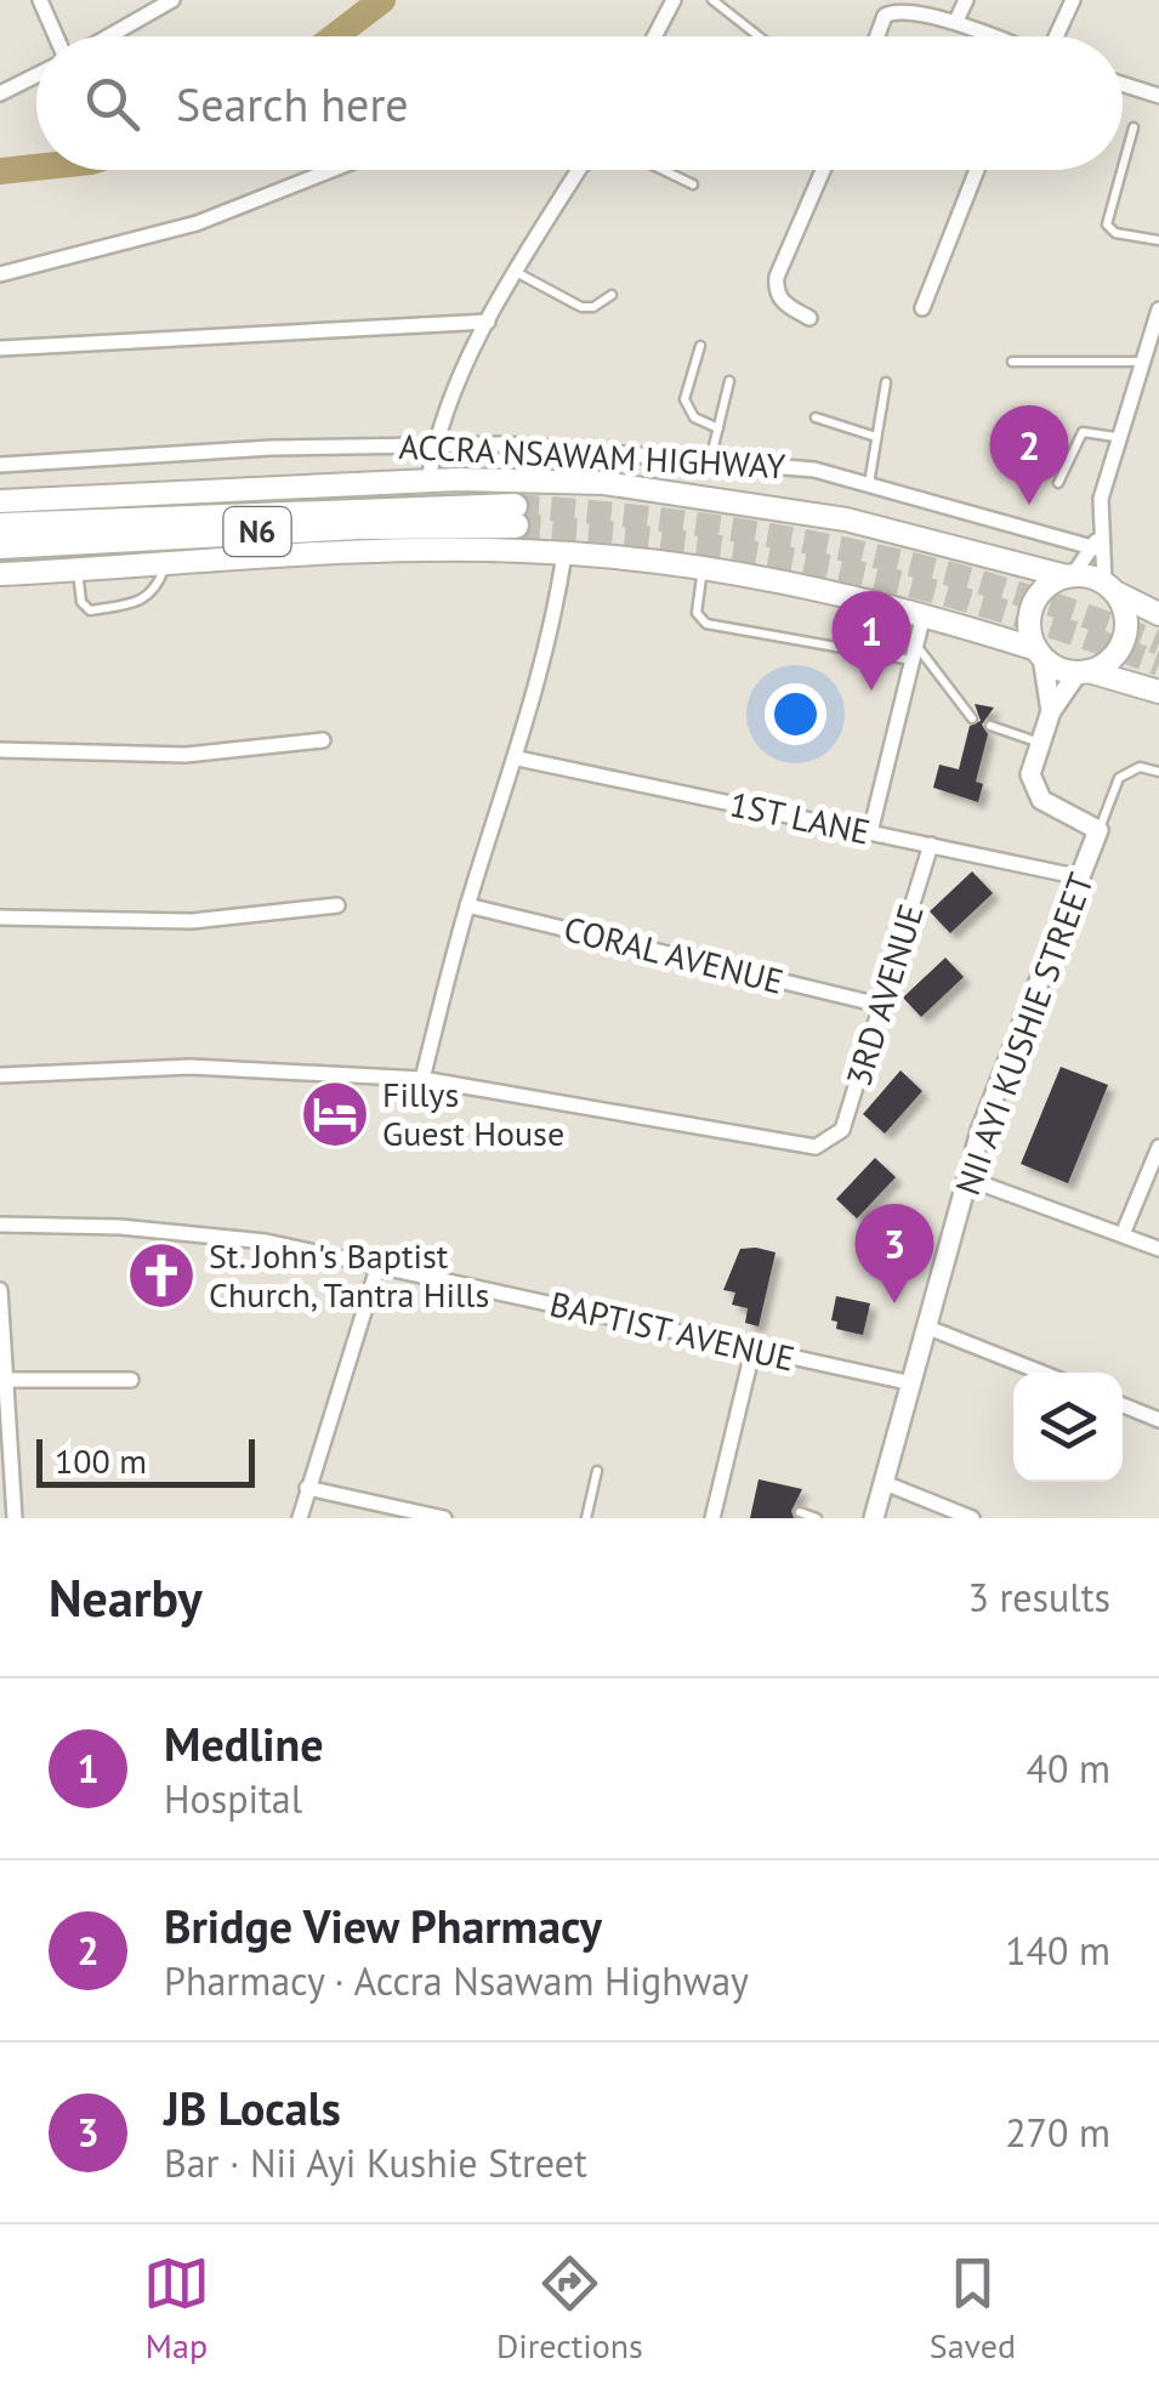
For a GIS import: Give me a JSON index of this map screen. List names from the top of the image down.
{
  "streets": {
    "highway": ["N6"],
    "street": [
      "ACCRA NSAWAM HIGHWAY",
      "1ST LANE",
      "CORAL AVENUE",
      "3RD AVENUE",
      "NII AYI KUSHIE STREET",
      "BAPTIST AVENUE"
    ]
  },
  "crossings": [
    ["1ST LANE", "3RD AVENUE"],
    ["1ST LANE", "NII AYI KUSHIE STREET"],
    ["CORAL AVENUE", "3RD AVENUE"],
    ["NII AYI KUSHIE STREET", "BAPTIST AVENUE"]
  ],
  "places": {
    "hotel": ["Fillys Guest House"],
    "church": ["St. John's Baptist Church, Tantra Hills"]
  },
  "scale_bar": "100 m",
  "page": {
    "search": "Search here",
    "pins": ["2", "1", "3"],
    "scale": "100 m",
    "heading": ["Nearby", "3 results"],
    "list": [
      {
        "mark": "1",
        "name": "Medline",
        "note": "Hospital",
        "value": "40 m"
      },
      {
        "mark": "2",
        "name": "Bridge View Pharmacy",
        "note": "Pharmacy · Accra Nsawam Highway",
        "value": "140 m"
      },
      {
        "mark": "3",
        "name": "JB Locals",
        "note": "Bar · Nii Ayi Kushie Street",
        "value": "270 m"
      }
    ],
    "nav": ["Map", "Directions", "Saved"]
  }
}
